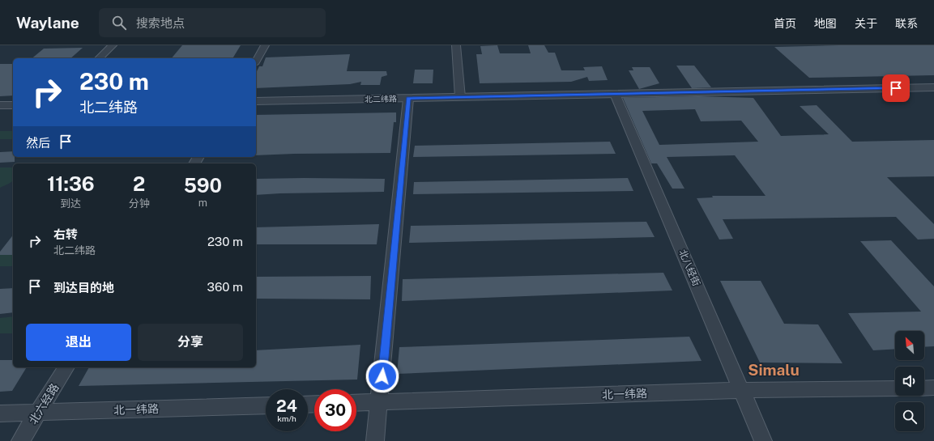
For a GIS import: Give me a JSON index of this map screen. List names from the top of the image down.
{
  "streets": {
    "street": [
      "北二纬路",
      "北八经街",
      "北一纬路",
      "北六经路"
    ]
  },
  "crossings": [
    ["北二纬路", "北八经街"],
    ["北八经街", "北一纬路"],
    ["北一纬路", "北六经路"]
  ],
  "districts": ["Simalu"],
  "north": "top left",
  "page": {
    "header": "Waylane",
    "search": "搜索地点",
    "nav": [
      "首页",
      "地图",
      "关于",
      "联系"
    ],
    "turn": ["230 m", "北二纬路"],
    "then": "然后",
    "eta": [
      "11:36",
      "到达",
      "2",
      "分钟",
      "590",
      "m"
    ],
    "list": [
      {
        "name": "右转",
        "note": "北二纬路",
        "value": "230 m"
      },
      {
        "name": "到达目的地",
        "value": "360 m"
      }
    ],
    "buttons": ["退出", "分享"],
    "speed": "24 km/h",
    "limit": "30"
  }
}
